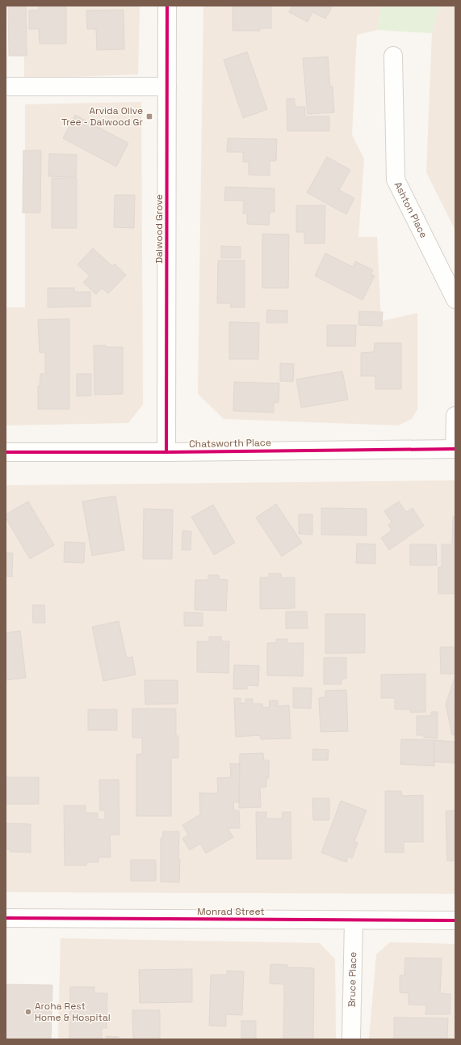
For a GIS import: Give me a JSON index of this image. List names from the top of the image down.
{
  "streets": {
    "street": [
      "Ashton Place",
      "Dalwood Grove",
      "Chatsworth Place",
      "Monrad Street",
      "Bruce Place"
    ]
  },
  "crossings": [
    ["Dalwood Grove", "Chatsworth Place"],
    ["Monrad Street", "Bruce Place"]
  ],
  "places": {
    "transit": ["Arvida Olive Tree - Dalwood Gr"],
    "other": ["Aroha Rest Home & Hospital"]
  }
}
